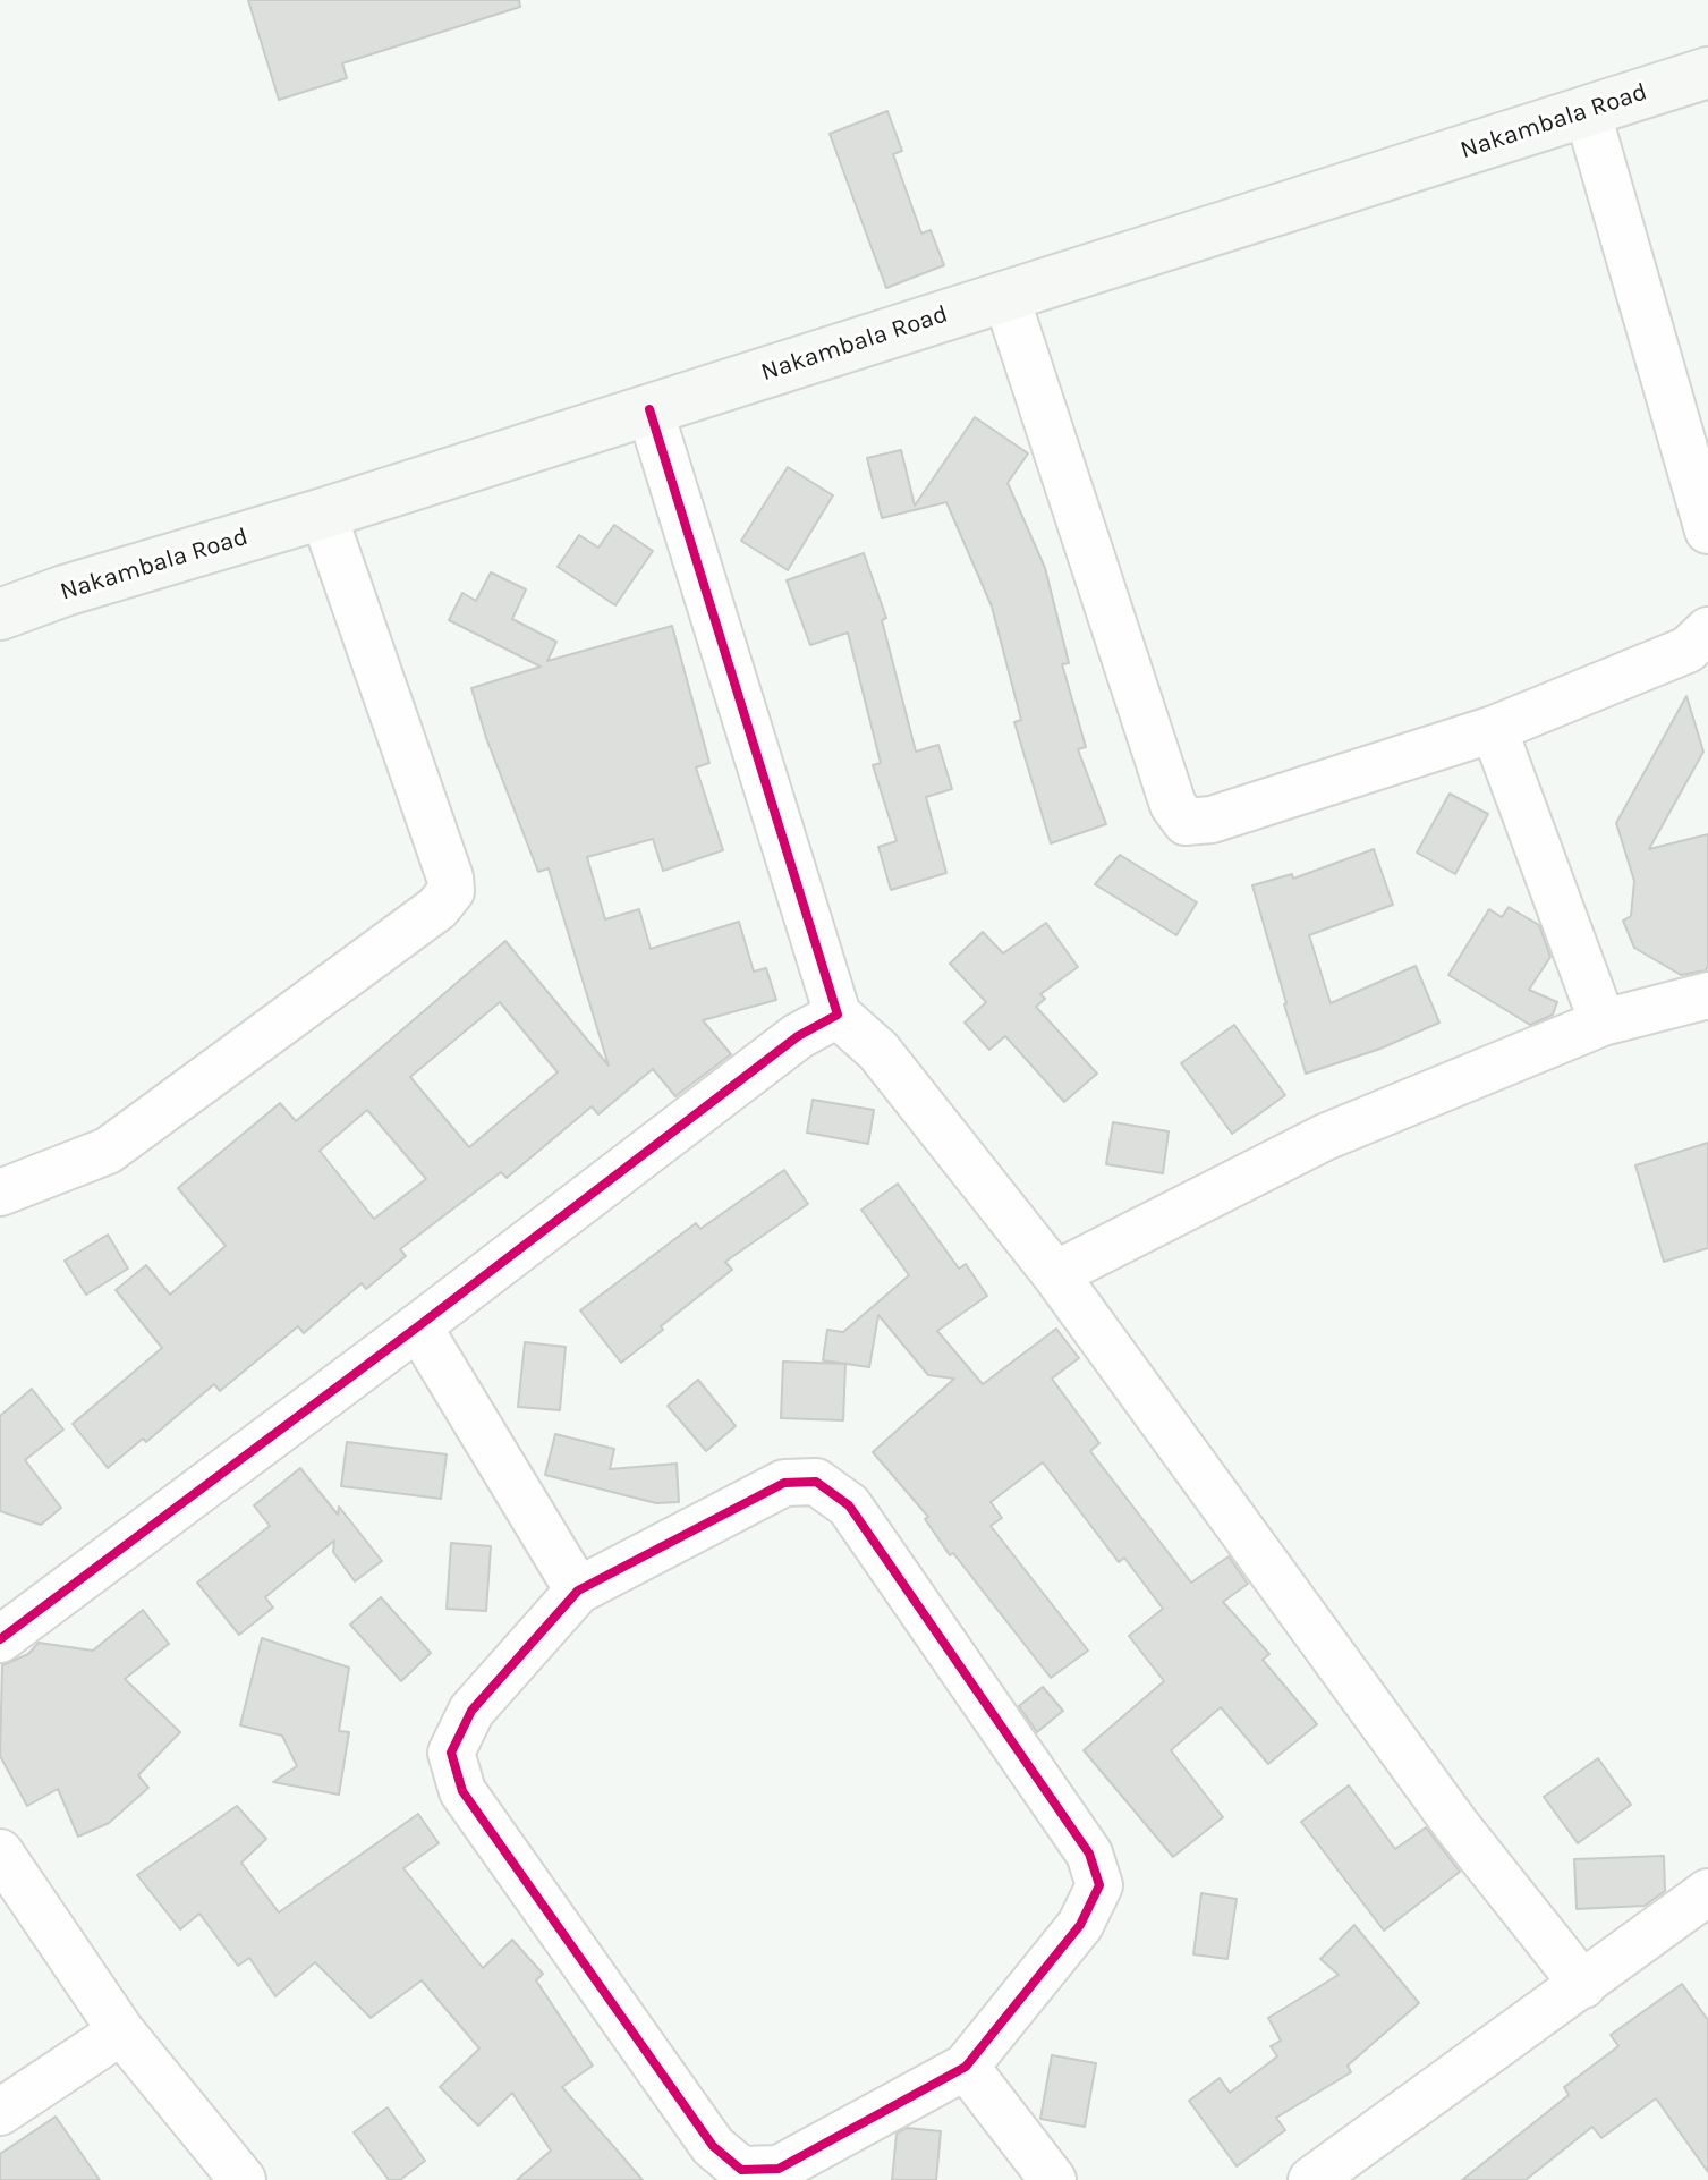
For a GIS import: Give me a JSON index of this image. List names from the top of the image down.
{
  "streets": {
    "main road": ["Nakambala Road"]
  }
}
